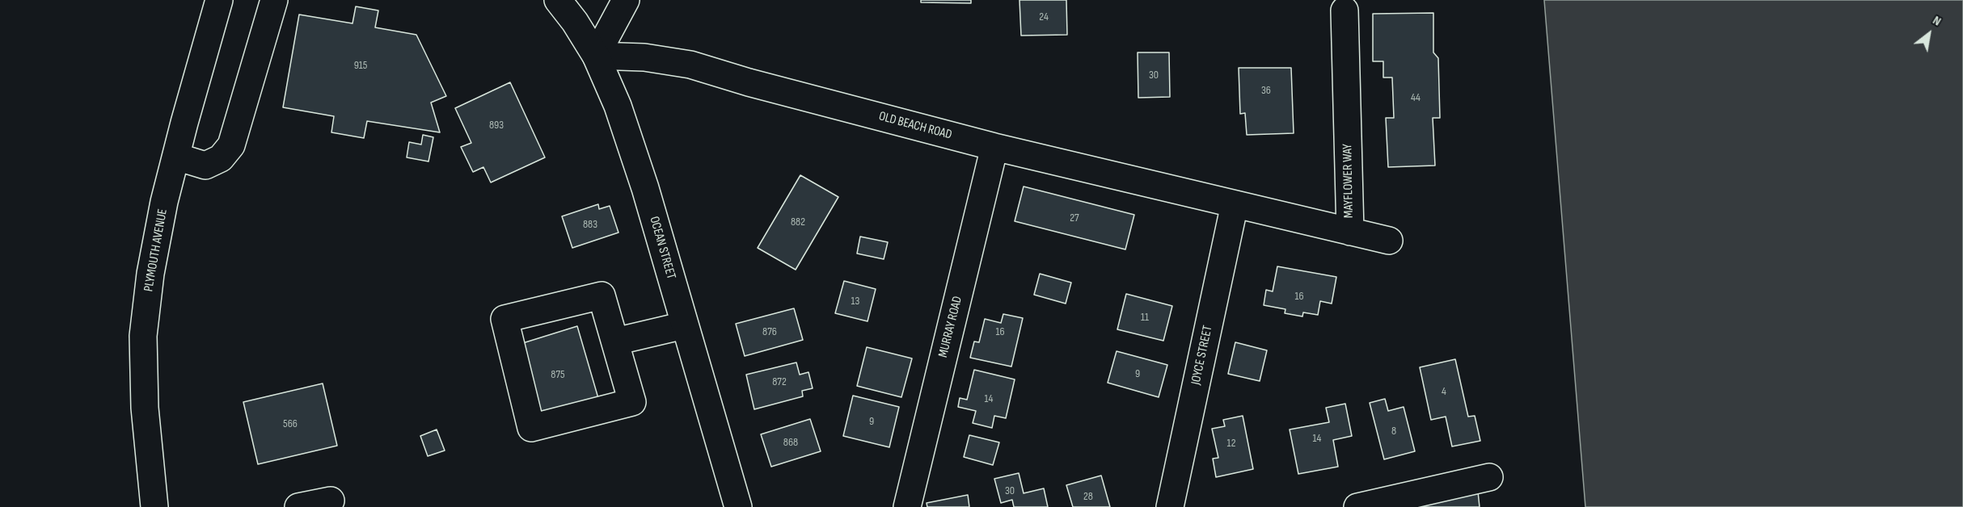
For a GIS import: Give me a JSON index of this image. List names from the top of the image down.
{
  "streets": {
    "street": [
      "OLD BEACH ROAD",
      "MAYFLOWER WAY",
      "OCEAN STREET",
      "PLYMOUTH AVENUE",
      "MURRAY ROAD",
      "JOYCE STREET"
    ]
  },
  "crossings": [
    ["OLD BEACH ROAD", "MAYFLOWER WAY"],
    ["OLD BEACH ROAD", "OCEAN STREET"],
    ["OLD BEACH ROAD", "MURRAY ROAD"],
    ["OLD BEACH ROAD", "JOYCE STREET"],
    ["MAYFLOWER WAY", "JOYCE STREET"]
  ],
  "house_numbers": [
    "24",
    "915",
    "30",
    "36",
    "44",
    "893",
    "27",
    "882",
    "883",
    "16",
    "13",
    "11",
    "876",
    "16",
    "9",
    "875",
    "872",
    "4",
    "14",
    "9",
    "566",
    "8",
    "14",
    "868",
    "12",
    "30",
    "28"
  ],
  "north": "top right"
}
